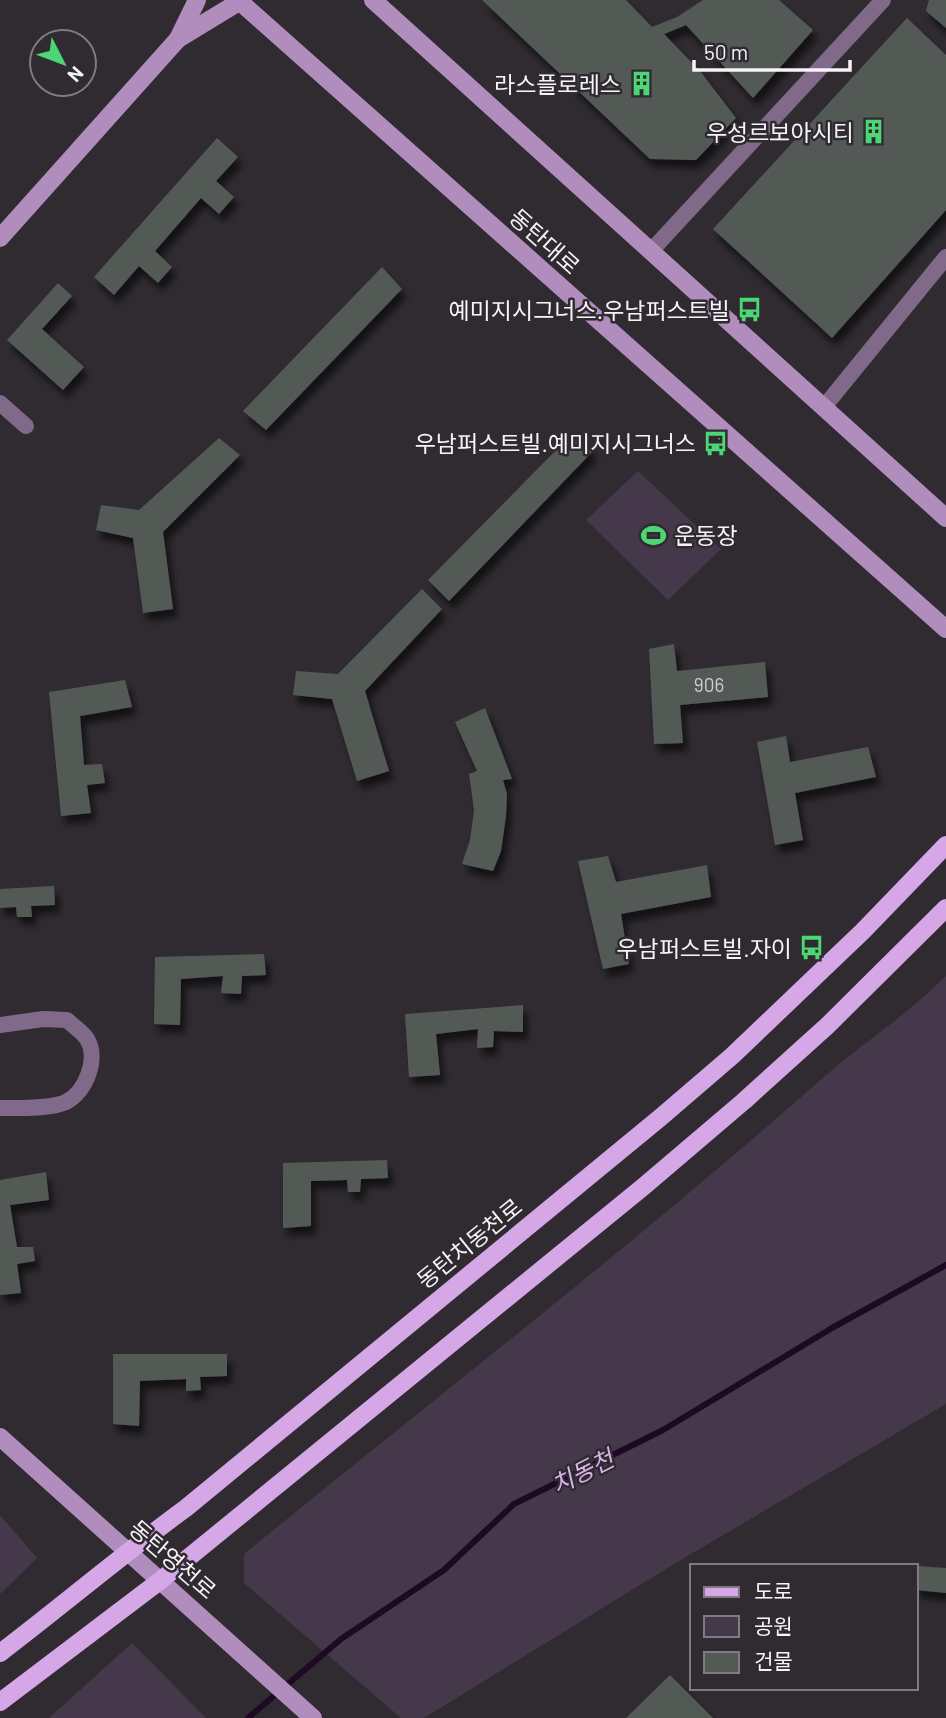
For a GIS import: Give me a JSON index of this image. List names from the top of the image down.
{
  "streets": {
    "main road": ["동탄대로", "동탄치동천로", "동탄영천로"]
  },
  "crossings": [
    ["동탄치동천로", "동탄영천로"]
  ],
  "water": ["치동천"],
  "places": {
    "building": ["라스플로레스", "우성르보아시티"],
    "bus stop": ["예미지시그너스.우남퍼스트빌", "우남퍼스트빌.예미지시그너스", "우남퍼스트빌.자이"],
    "sports": ["운동장"]
  },
  "house_numbers": ["906"],
  "legend": ["도로", "공원", "건물"],
  "scale_bar": "50 m",
  "north": "bottom right"
}
